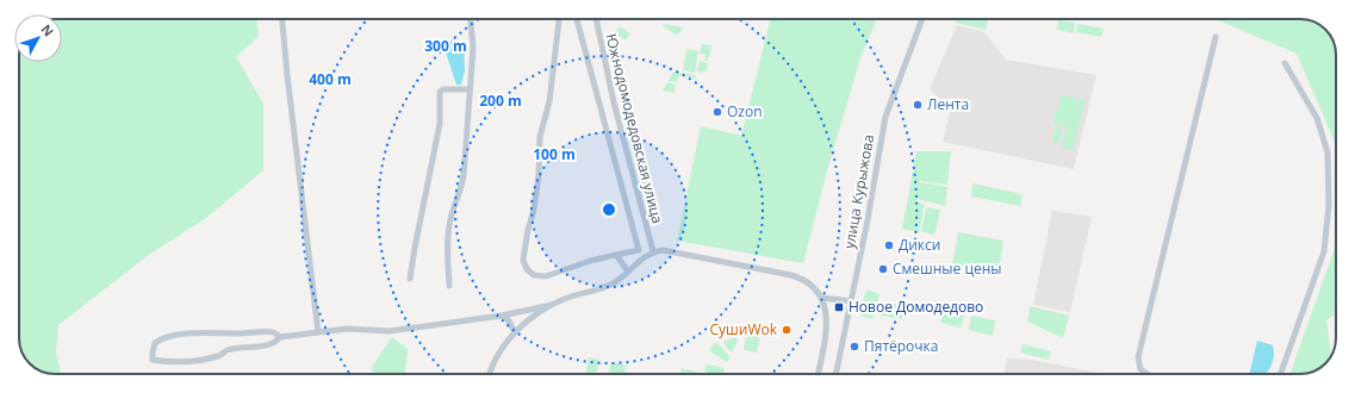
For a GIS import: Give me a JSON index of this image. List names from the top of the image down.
{
  "streets": {
    "street": ["Южнодомодедовская улица", "улица Курыжова"]
  },
  "places": {
    "other": [
      "Лента",
      "Ozon",
      "Дикси",
      "Смешные цены",
      "СушиWok",
      "Пятёрочка"
    ],
    "transit": ["Новое Домодедово"]
  },
  "north": "top right",
  "rings": [
    "300 m",
    "400 m",
    "200 m",
    "100 m"
  ]
}
